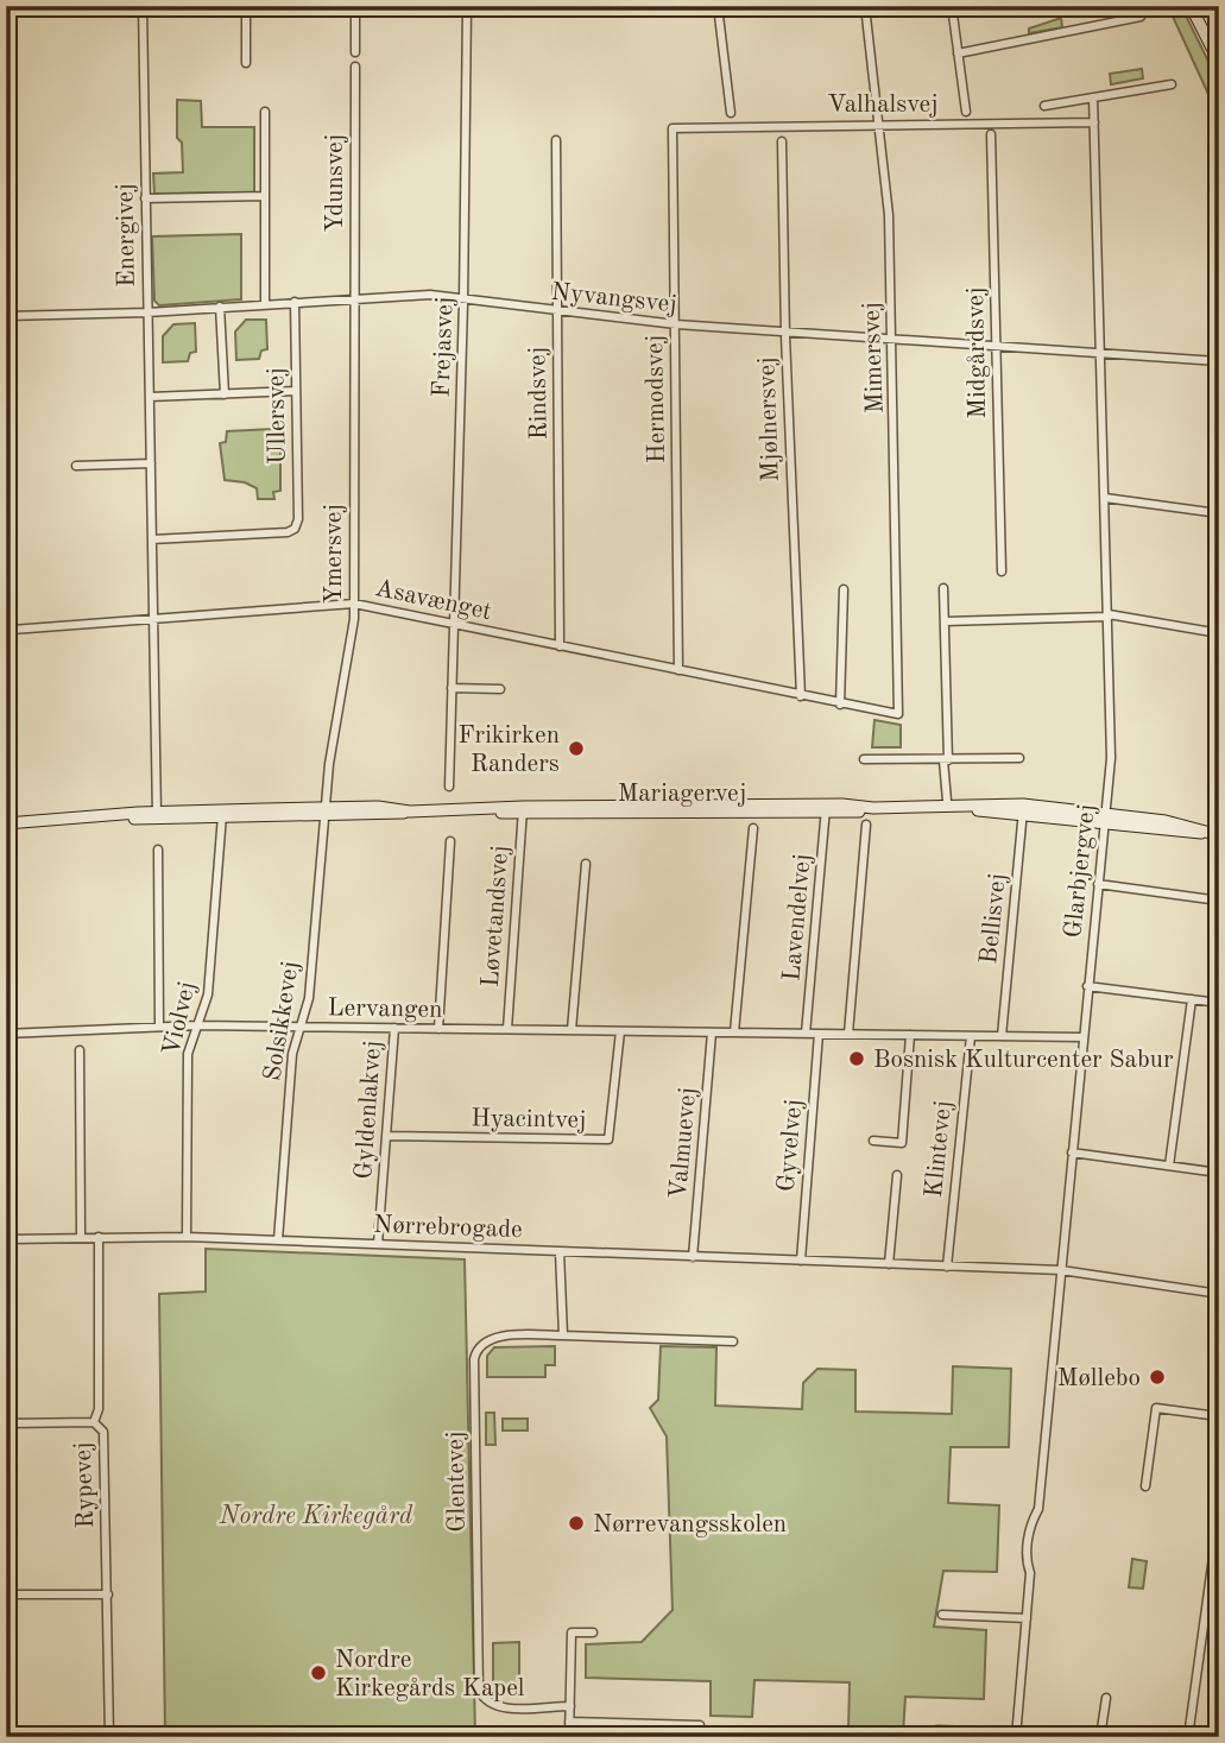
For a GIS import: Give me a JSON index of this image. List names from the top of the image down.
{
  "streets": {
    "street": [
      "Valhalsvej",
      "Ydunsvej",
      "Energivej",
      "Nyvangsvej",
      "Frejasvej",
      "Midgårdsvej",
      "Mimersvej",
      "Rindsvej",
      "Hermodsvej",
      "Ullersvej",
      "Mjølnersvej",
      "Ymersvej",
      "Asavænget",
      "Mariagervej",
      "Glarbjergvej",
      "Løvetandsvej",
      "Lavendelvej",
      "Bellisvej",
      "Lervangen",
      "Violvej",
      "Solsikkevej",
      "Gyldenlakvej",
      "Hyacintvej",
      "Valmuevej",
      "Gyvelvej",
      "Klintevej",
      "Nørrebrogade",
      "Glentevej",
      "Rypevej"
    ]
  },
  "crossings": [
    ["Valhalsvej", "Mimersvej"],
    ["Valhalsvej", "Hermodsvej"],
    ["Valhalsvej", "Glarbjergvej"],
    ["Ydunsvej", "Nyvangsvej"],
    ["Ydunsvej", "Ymersvej"],
    ["Energivej", "Nyvangsvej"],
    ["Energivej", "Ullersvej"],
    ["Energivej", "Asavænget"],
    ["Energivej", "Mariagervej"],
    ["Nyvangsvej", "Frejasvej"],
    ["Nyvangsvej", "Midgårdsvej"],
    ["Nyvangsvej", "Mimersvej"],
    ["Nyvangsvej", "Rindsvej"],
    ["Nyvangsvej", "Hermodsvej"],
    ["Nyvangsvej", "Ullersvej"],
    ["Nyvangsvej", "Mjølnersvej"],
    ["Nyvangsvej", "Ymersvej"],
    ["Nyvangsvej", "Glarbjergvej"],
    ["Frejasvej", "Asavænget"],
    ["Mimersvej", "Asavænget"],
    ["Rindsvej", "Asavænget"],
    ["Hermodsvej", "Asavænget"],
    ["Mjølnersvej", "Asavænget"],
    ["Ymersvej", "Asavænget"],
    ["Ymersvej", "Mariagervej"],
    ["Ymersvej", "Solsikkevej"],
    ["Mariagervej", "Glarbjergvej"],
    ["Mariagervej", "Løvetandsvej"],
    ["Mariagervej", "Lavendelvej"],
    ["Mariagervej", "Bellisvej"],
    ["Mariagervej", "Violvej"],
    ["Mariagervej", "Solsikkevej"],
    ["Glarbjergvej", "Lervangen"],
    ["Glarbjergvej", "Nørrebrogade"],
    ["Løvetandsvej", "Lervangen"],
    ["Lavendelvej", "Lervangen"],
    ["Bellisvej", "Lervangen"],
    ["Lervangen", "Violvej"],
    ["Lervangen", "Solsikkevej"],
    ["Lervangen", "Gyldenlakvej"],
    ["Lervangen", "Hyacintvej"],
    ["Lervangen", "Valmuevej"],
    ["Lervangen", "Gyvelvej"],
    ["Lervangen", "Klintevej"],
    ["Violvej", "Nørrebrogade"],
    ["Solsikkevej", "Nørrebrogade"],
    ["Gyldenlakvej", "Hyacintvej"],
    ["Gyldenlakvej", "Nørrebrogade"],
    ["Valmuevej", "Nørrebrogade"],
    ["Gyvelvej", "Nørrebrogade"],
    ["Klintevej", "Nørrebrogade"],
    ["Nørrebrogade", "Rypevej"]
  ],
  "parks": ["Nordre Kirkegård"],
  "places": [
    "Frikirken Randers",
    "Bosnisk Kulturcenter Sabur",
    "Møllebo",
    "Nørrevangsskolen",
    "Nordre Kirkegårds Kapel"
  ]
}
